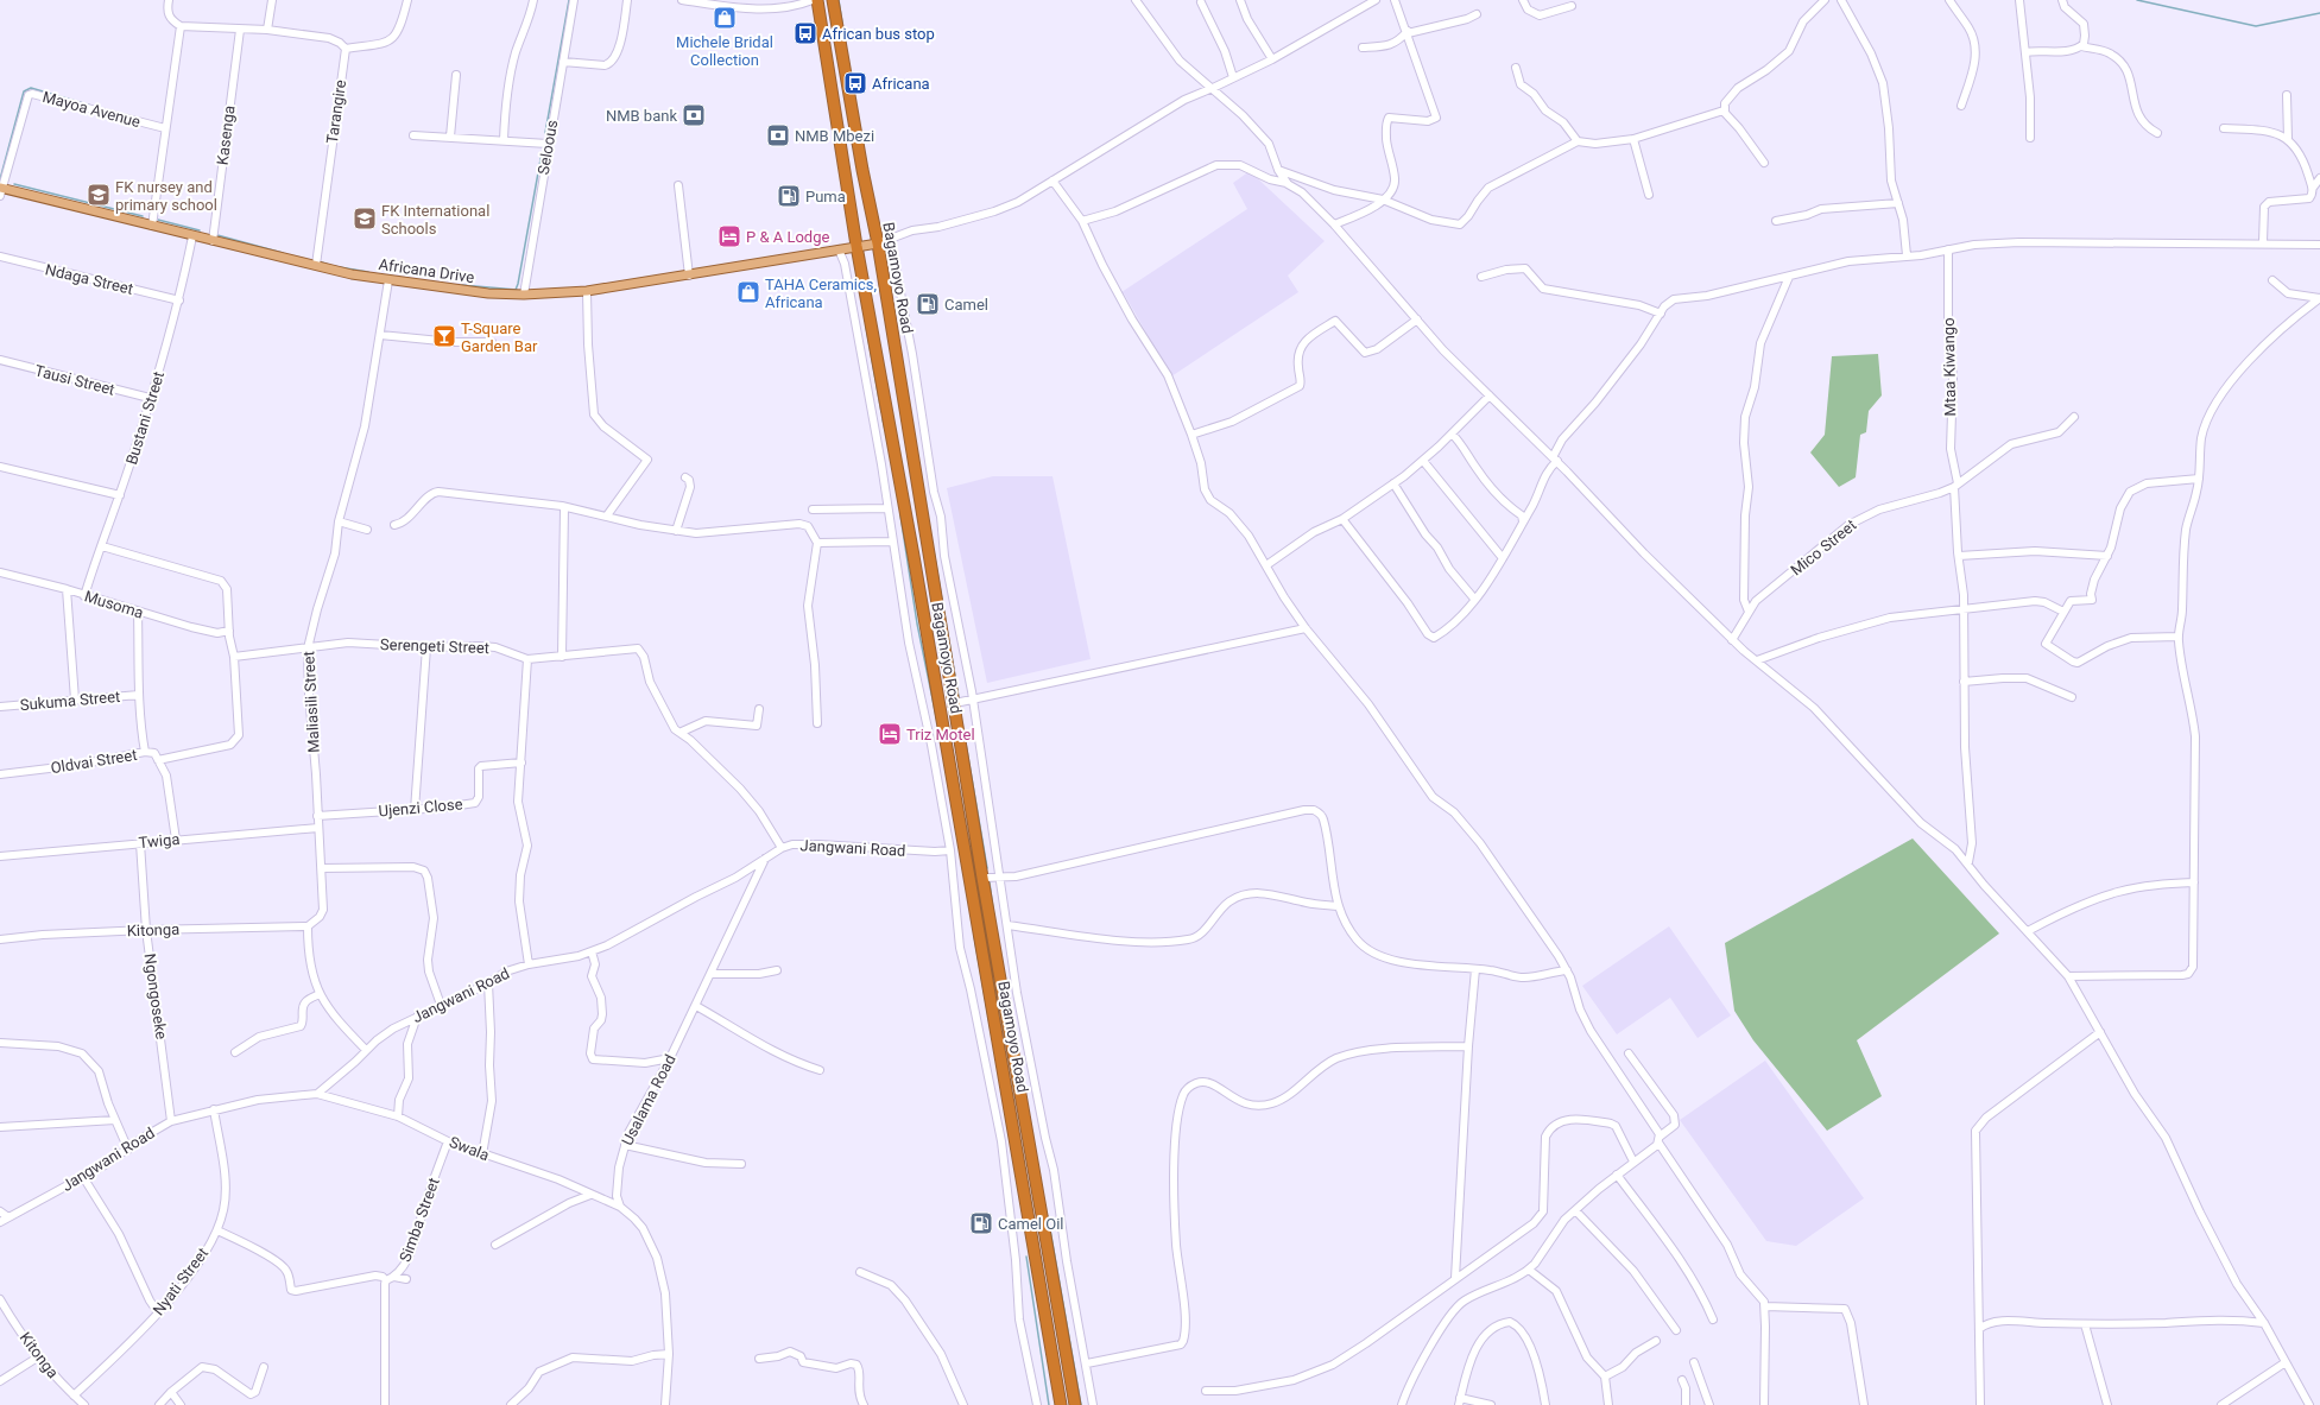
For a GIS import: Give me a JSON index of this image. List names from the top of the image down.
{
  "streets": {
    "highway": ["Bagamoyo Road"],
    "main road": ["Africana Drive"],
    "street": [
      "Mayoa Avenue",
      "Tarangire",
      "Kasenga",
      "Seloous",
      "Ndaga Street",
      "Mtaa Kiwango",
      "Tausi Street",
      "Bustani Street",
      "Mico Street",
      "Musoma",
      "Serengeti Street",
      "Sukuma Street",
      "Maliasili Street",
      "Oldvai Street",
      "Ujenzi Close",
      "Twiga",
      "Jangwani Road",
      "Kitonga",
      "Ngongoseke",
      "Usalama Road",
      "Swala",
      "Simba Street",
      "Nyati Street"
    ]
  },
  "crossings": [
    ["Mayoa Avenue", "Africana Drive"],
    ["Tarangire", "Africana Drive"],
    ["Kasenga", "Africana Drive"],
    ["Seloous", "Africana Drive"],
    ["Africana Drive", "Bagamoyo Road"],
    ["Africana Drive", "Bustani Street"],
    ["Africana Drive", "Maliasili Street"],
    ["Ndaga Street", "Bustani Street"],
    ["Mtaa Kiwango", "Mico Street"],
    ["Tausi Street", "Bustani Street"],
    ["Bustani Street", "Musoma"],
    ["Serengeti Street", "Maliasili Street"],
    ["Serengeti Street", "Jangwani Road"],
    ["Maliasili Street", "Ujenzi Close"],
    ["Maliasili Street", "Twiga"],
    ["Maliasili Street", "Kitonga"],
    ["Oldvai Street", "Twiga"],
    ["Twiga", "Ngongoseke"],
    ["Jangwani Road", "Ngongoseke"],
    ["Jangwani Road", "Usalama Road"],
    ["Jangwani Road", "Swala"],
    ["Jangwani Road", "Nyati Street"],
    ["Kitonga", "Ngongoseke"],
    ["Kitonga", "Nyati Street"],
    ["Usalama Road", "Swala"],
    ["Swala", "Simba Street"]
  ],
  "places": {
    "shop": ["Michele Bridal Collection", "TAHA Ceramics, Africana"],
    "bus stop": ["African bus stop", "Africana"],
    "bank": ["NMB bank", "NMB Mbezi"],
    "school or university": ["FK nursey and primary school", "FK International Schools"],
    "fuel station": ["Puma", "Camel", "Camel Oil"],
    "hotel": ["P & A Lodge", "Triz Motel"],
    "bar": ["T-Square Garden Bar"]
  }
}
